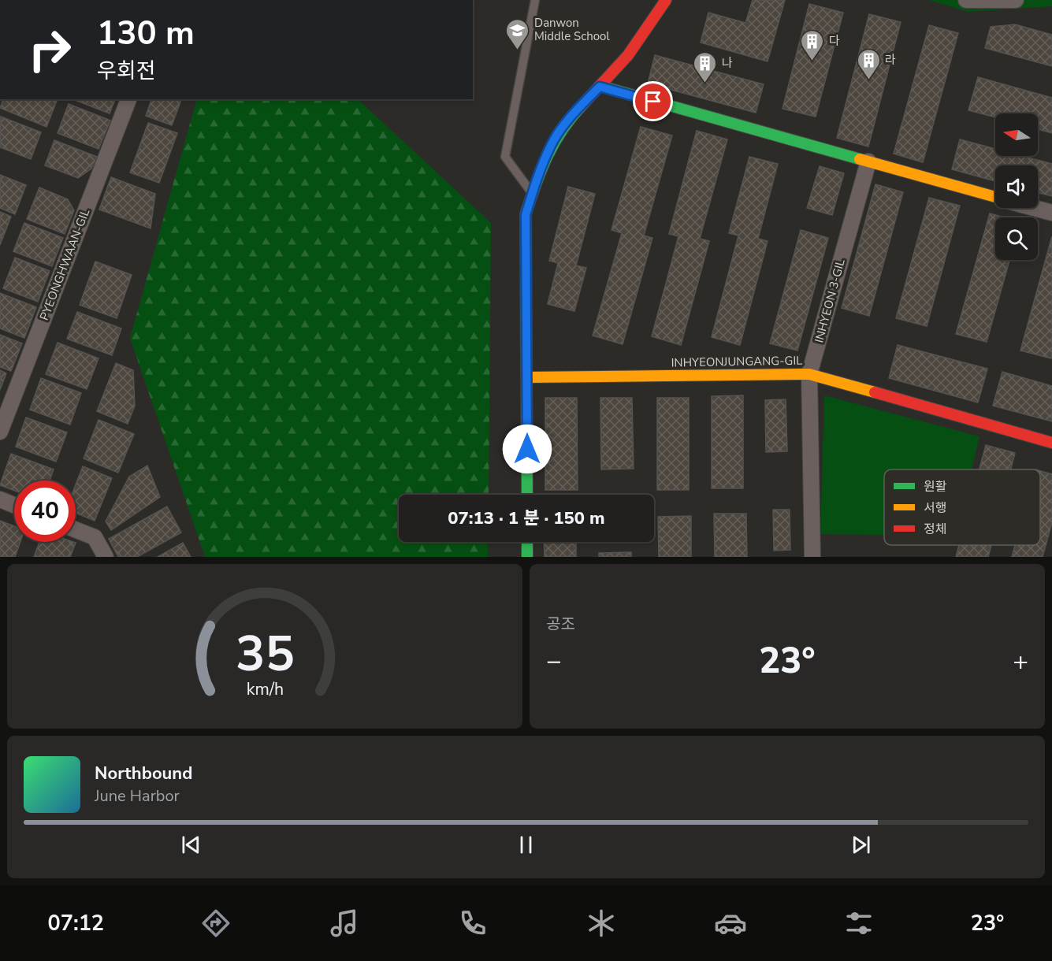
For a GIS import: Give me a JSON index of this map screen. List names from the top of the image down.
{
  "streets": {
    "street": ["PYEONGHWAAN-GIL", "INHYEON 3-GIL", "INHYEONJUNGANG-GIL"]
  },
  "crossings": [
    ["INHYEON 3-GIL", "INHYEONJUNGANG-GIL"]
  ],
  "places": {
    "school or university": ["Danwon Middle School"],
    "building": ["다", "라", "나"]
  },
  "legend": ["원활", "서행", "정체"],
  "north": "left",
  "page": {
    "turn": ["130 m", "우회전"],
    "limit": "40",
    "trip": "07:13 · 1 분 · 150 m",
    "tile": "공조",
    "heat": ["−", "23°", "+"],
    "song": ["Northbound", "June Harbor"],
    "tabs": ["07:12", "23°"],
    "gauge": ["35", "km/h"]
  }
}
